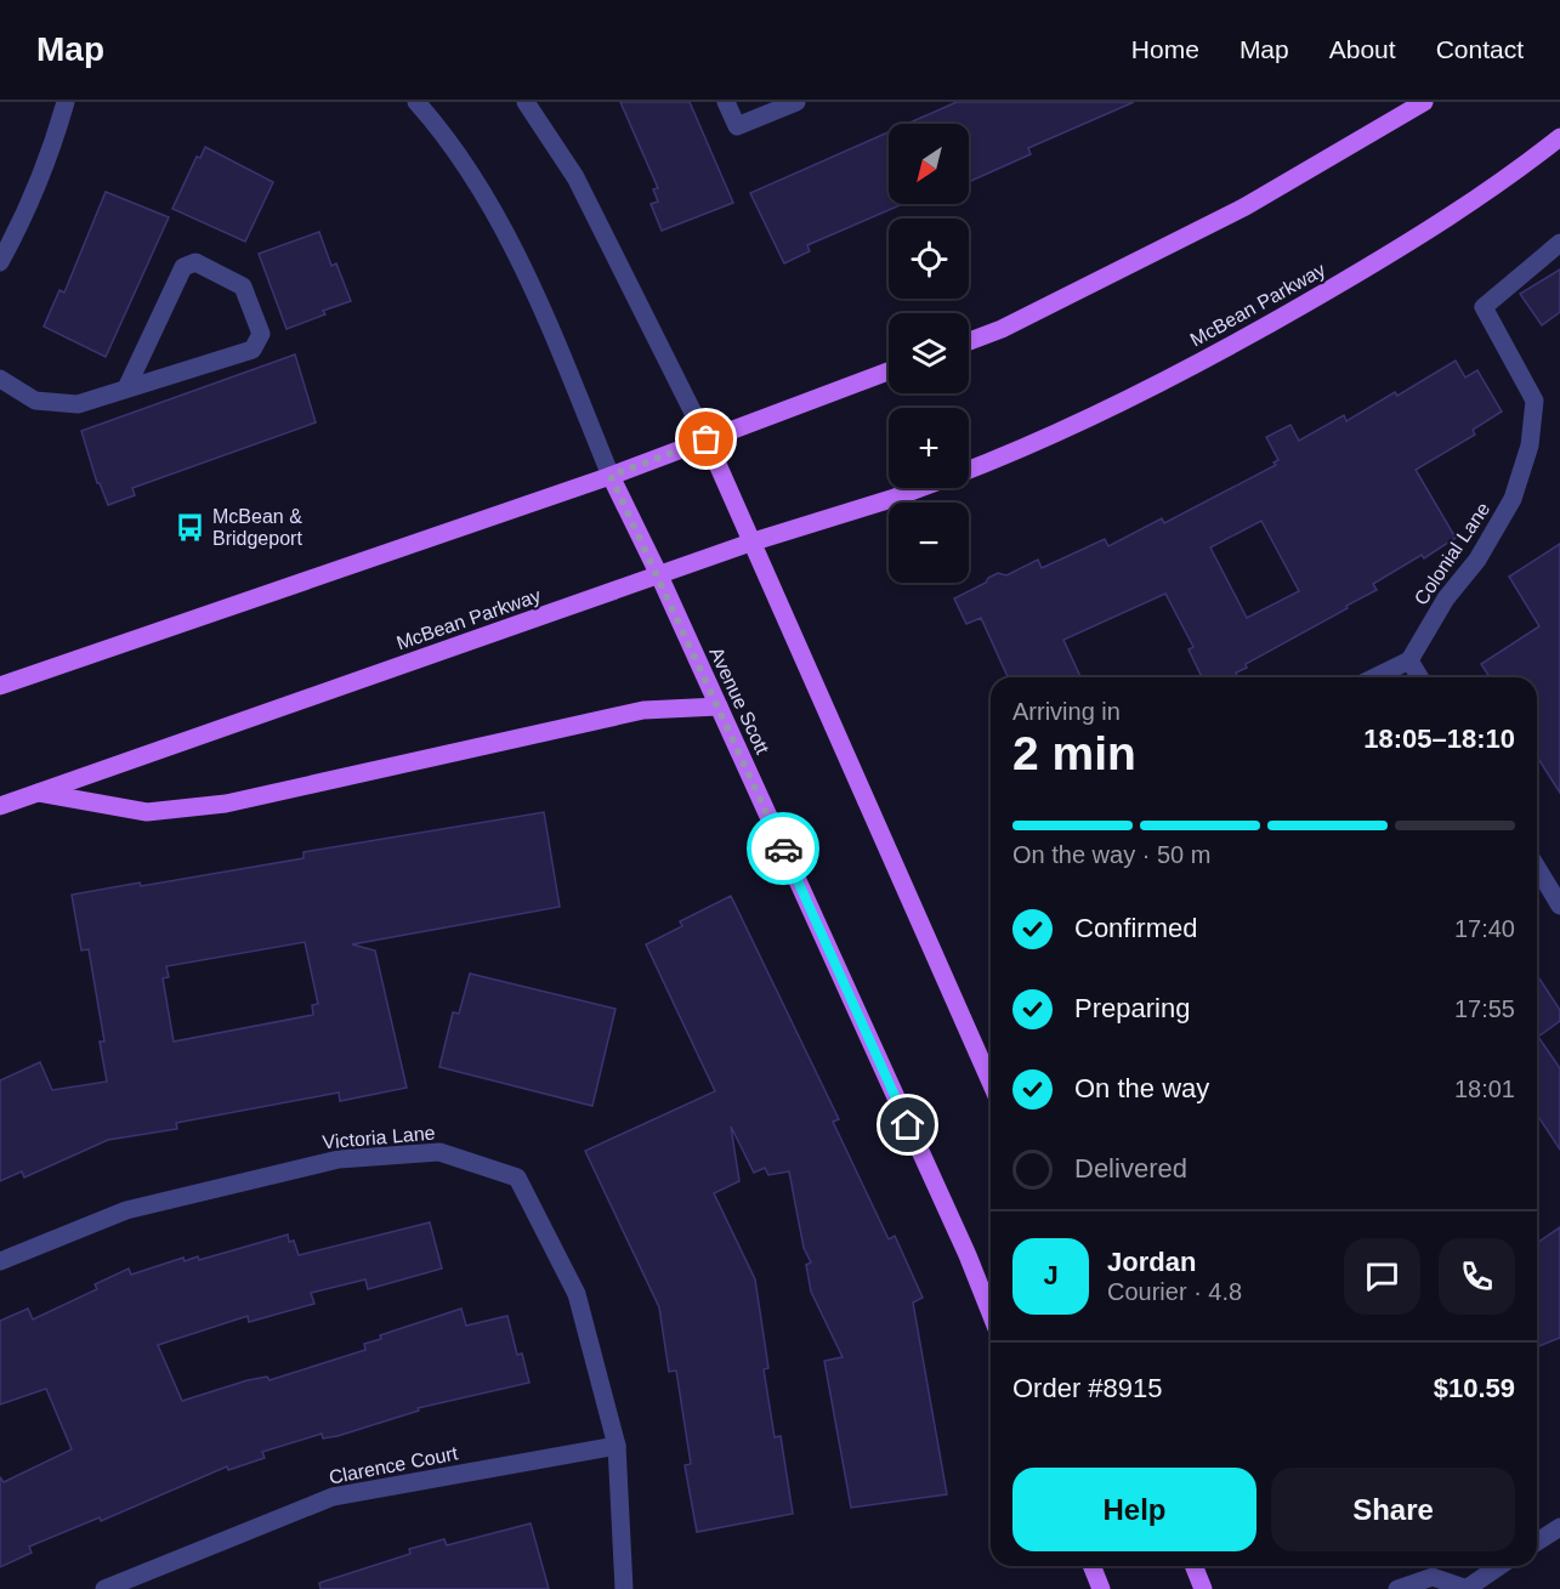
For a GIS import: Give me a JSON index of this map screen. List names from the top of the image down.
{
  "streets": {
    "main road": ["McBean Parkway", "Avenue Scott"],
    "street": ["Colonial Lane", "Victoria Lane", "Clarence Court"]
  },
  "crossings": [
    ["McBean Parkway", "Avenue Scott"],
    ["Victoria Lane", "Clarence Court"]
  ],
  "places": {
    "bus stop": ["McBean & Bridgeport"]
  },
  "north": "bottom left",
  "page": {
    "header": "Map",
    "nav": [
      "Home",
      "Map",
      "About",
      "Contact"
    ],
    "map_buttons": ["+", "−"],
    "heading": ["2 min", "Arriving in", "18:05–18:10"],
    "panel": [
      "Jordan",
      "Courier · 4.8",
      "Order #8915",
      "$10.59"
    ],
    "bar": "On the way · 50 m",
    "list": [
      ["Confirmed", "17:40"],
      ["Preparing", "17:55"],
      ["On the way", "18:01"],
      "Delivered"
    ],
    "round": "J",
    "buttons": ["Help", "Share"]
  }
}
